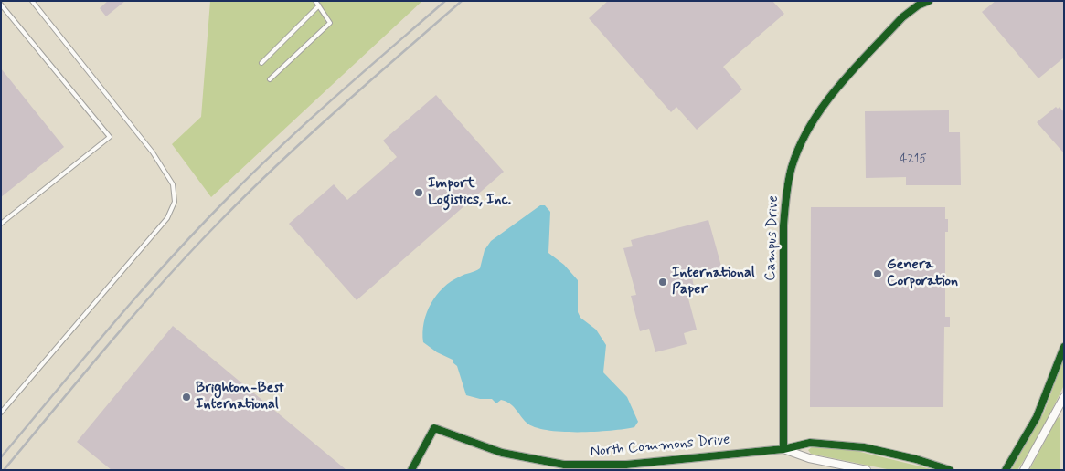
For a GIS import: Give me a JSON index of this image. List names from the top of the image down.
{
  "streets": {
    "street": ["Campus Drive", "North Commons Drive"]
  },
  "crossings": [
    ["Campus Drive", "North Commons Drive"]
  ],
  "places": [
    "Import Logistics, Inc.",
    "Genera Corporation",
    "International Paper",
    "Brighton-Best International"
  ],
  "house_numbers": ["4215"]
}
